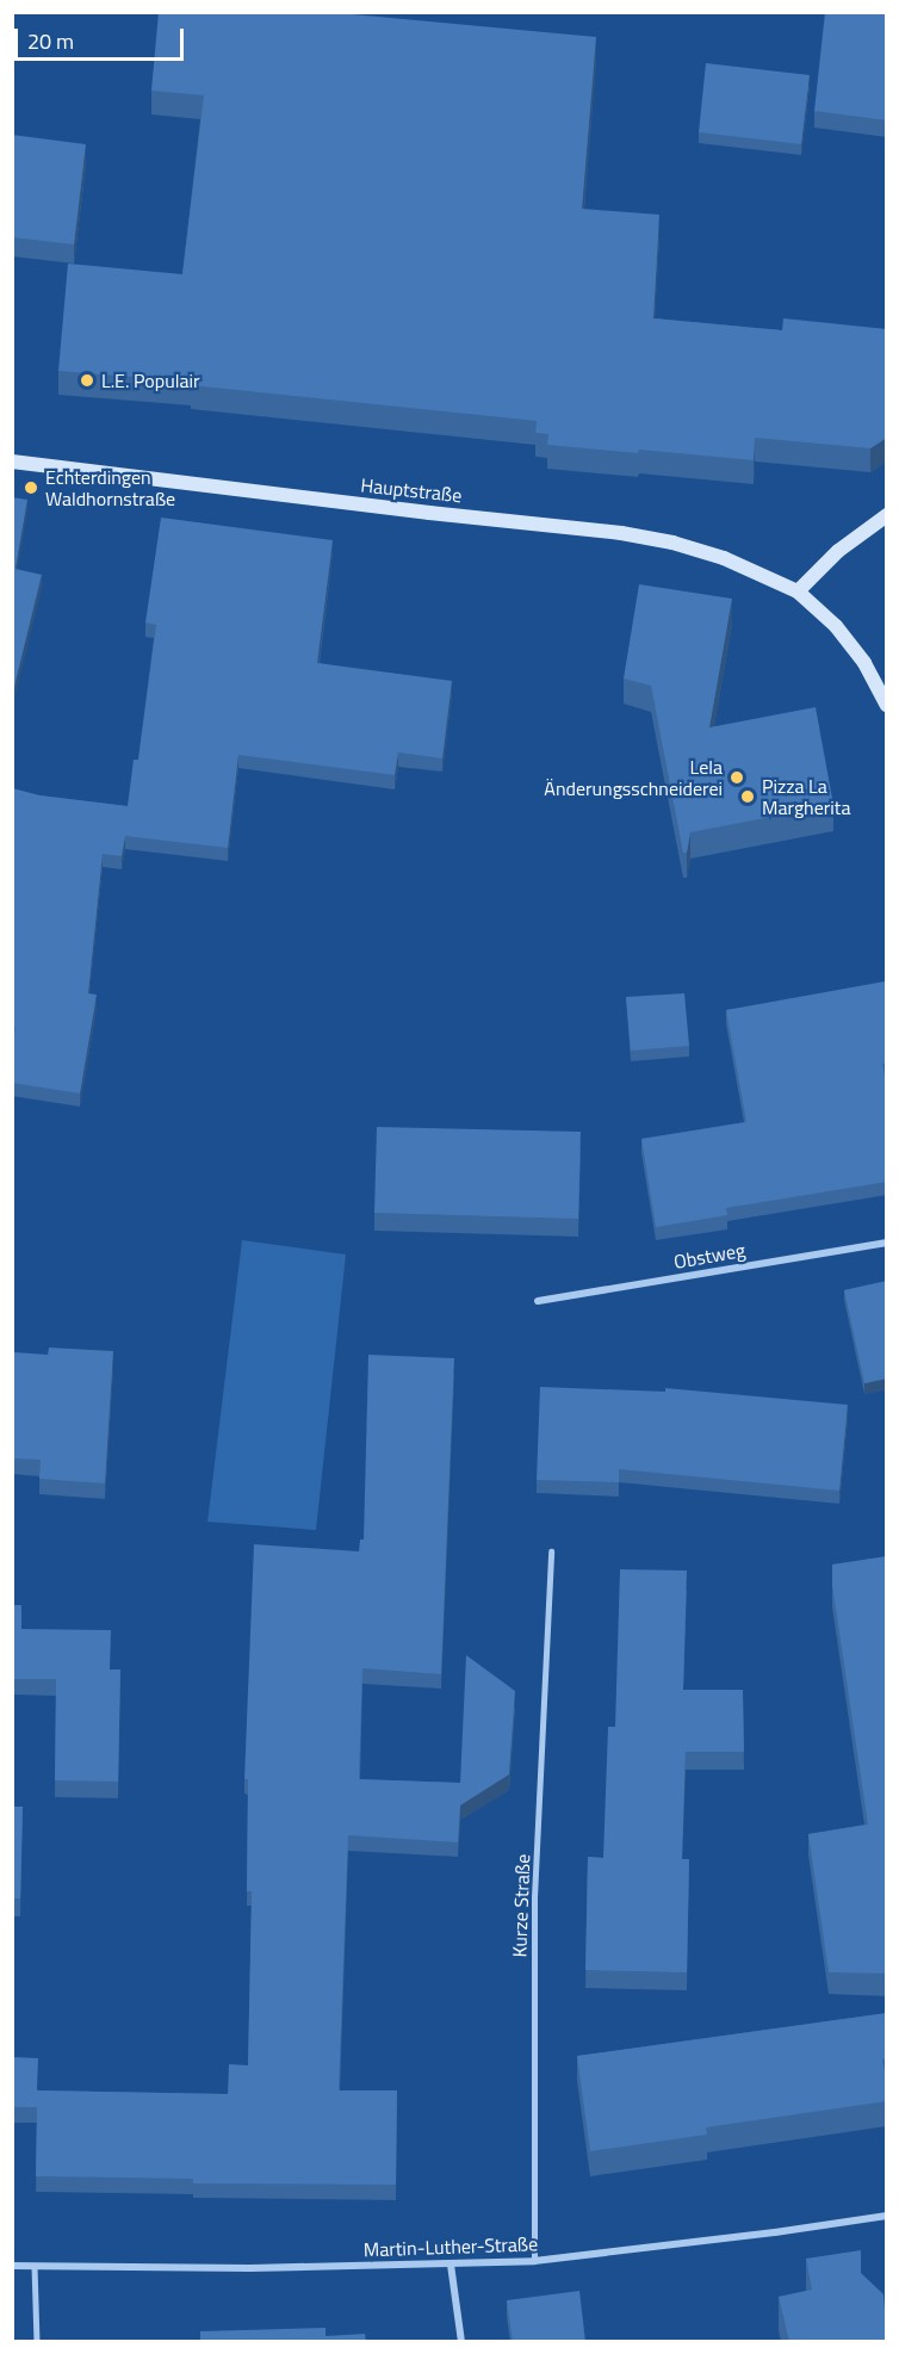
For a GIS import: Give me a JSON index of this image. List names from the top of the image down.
{
  "streets": {
    "main road": ["Hauptstraße"],
    "street": ["Obstweg", "Martin-Luther-Straße"],
    "lane": ["Kurze Straße"]
  },
  "crossings": [
    ["Kurze Straße", "Martin-Luther-Straße"]
  ],
  "places": [
    "L.E. Populair",
    "Echterdingen Waldhornstraße",
    "Lela Änderungsschneiderei",
    "Pizza La Margherita"
  ],
  "scale_bar": "20 m"
}
